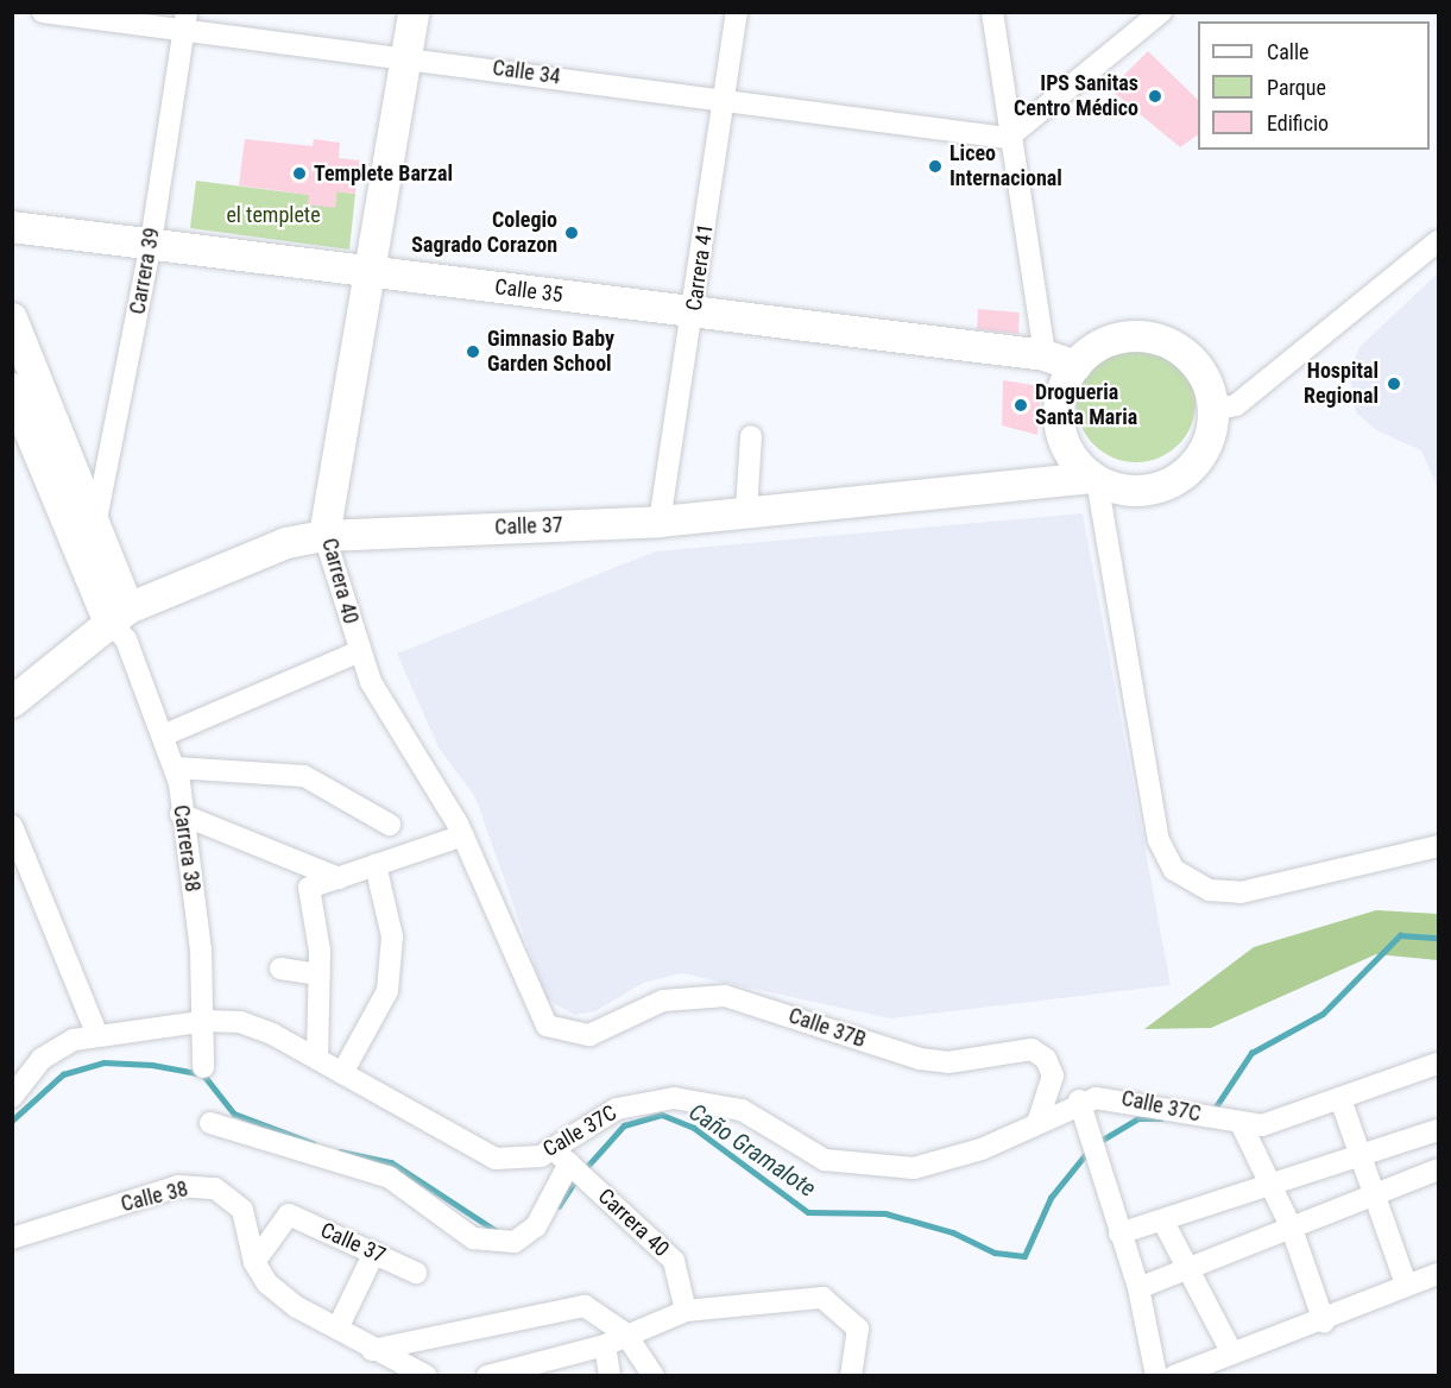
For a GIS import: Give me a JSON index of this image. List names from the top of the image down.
{
  "streets": {
    "street": [
      "Calle 34",
      "Carrera 41",
      "Carrera 39",
      "Calle 35",
      "Calle 37",
      "Carrera 40",
      "Carrera 38",
      "Calle 37B",
      "Calle 37C",
      "Calle 38"
    ]
  },
  "crossings": [
    ["Calle 34", "Carrera 41"],
    ["Calle 34", "Carrera 39"],
    ["Calle 34", "Carrera 40"],
    ["Carrera 41", "Calle 35"],
    ["Carrera 41", "Calle 37"],
    ["Carrera 39", "Calle 35"],
    ["Carrera 39", "Carrera 38"],
    ["Calle 35", "Calle 37"],
    ["Calle 35", "Carrera 40"],
    ["Calle 37", "Carrera 40"],
    ["Calle 37", "Carrera 38"],
    ["Calle 37", "Calle 38"],
    ["Carrera 40", "Calle 37B"],
    ["Carrera 40", "Calle 37C"],
    ["Carrera 38", "Calle 37C"],
    ["Calle 37B", "Calle 37C"]
  ],
  "water": ["Caño Gramalote"],
  "parks": ["el templete"],
  "places": [
    "IPS Sanitas Centro Médico",
    "Liceo Internacional",
    "Templete Barzal",
    "Colegio Sagrado Corazon",
    "Gimnasio Baby Garden School",
    "Hospital Regional",
    "Drogueria Santa Maria"
  ],
  "legend": ["Calle", "Parque", "Edificio"]
}
